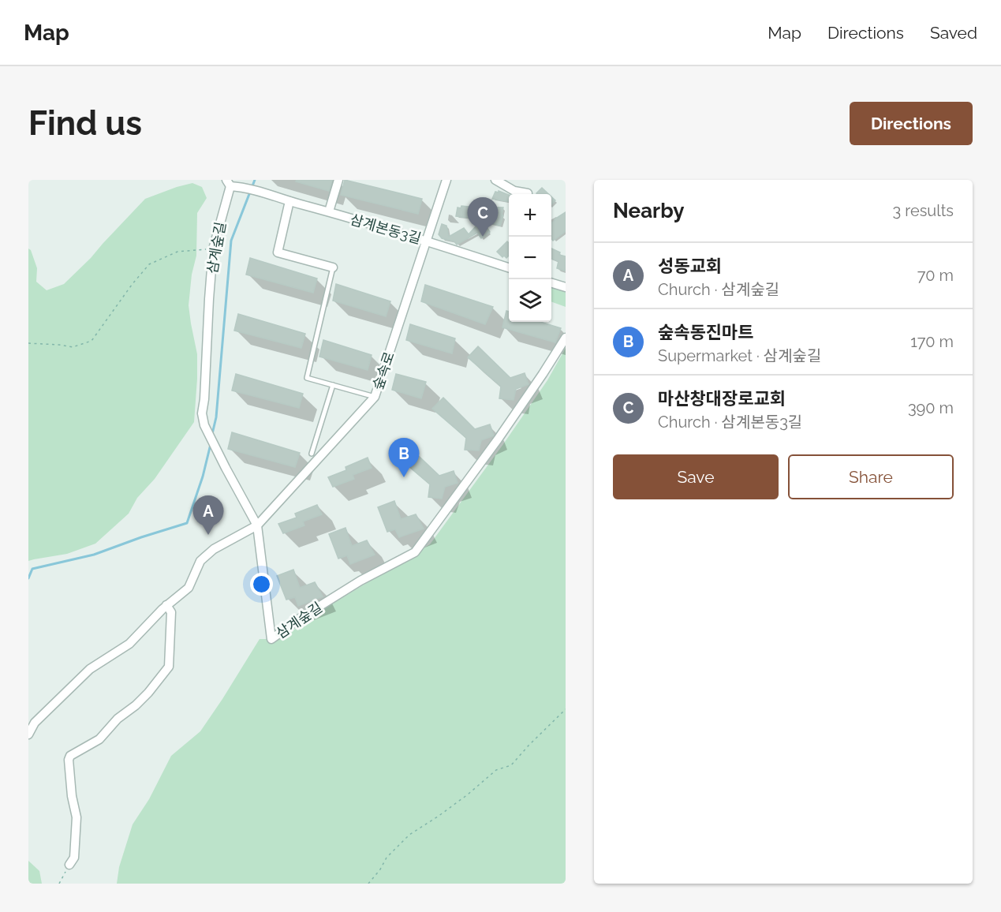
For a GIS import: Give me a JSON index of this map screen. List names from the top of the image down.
{
  "streets": {
    "street": ["삼계본동3길", "삼계숲길", "숲속로"]
  },
  "crossings": [
    ["삼계본동3길", "삼계숲길"],
    ["삼계본동3길", "숲속로"],
    ["삼계숲길", "숲속로"]
  ],
  "page": {
    "header": "Map",
    "nav": ["Map", "Directions", "Saved"],
    "buttons": [
      "Directions",
      ["Save", "Share"]
    ],
    "title": "Find us",
    "heading": ["Nearby", "3 results"],
    "map_buttons": ["+", "−"],
    "pins": ["C", "B", "A"],
    "list": [
      {
        "mark": "A",
        "name": "성동교회",
        "note": "Church · 삼계숲길",
        "value": "70 m"
      },
      {
        "mark": "B",
        "name": "숲속동진마트",
        "note": "Supermarket · 삼계숲길",
        "value": "170 m"
      },
      {
        "mark": "C",
        "name": "마산창대장로교회",
        "note": "Church · 삼계본동3길",
        "value": "390 m"
      }
    ]
  }
}
